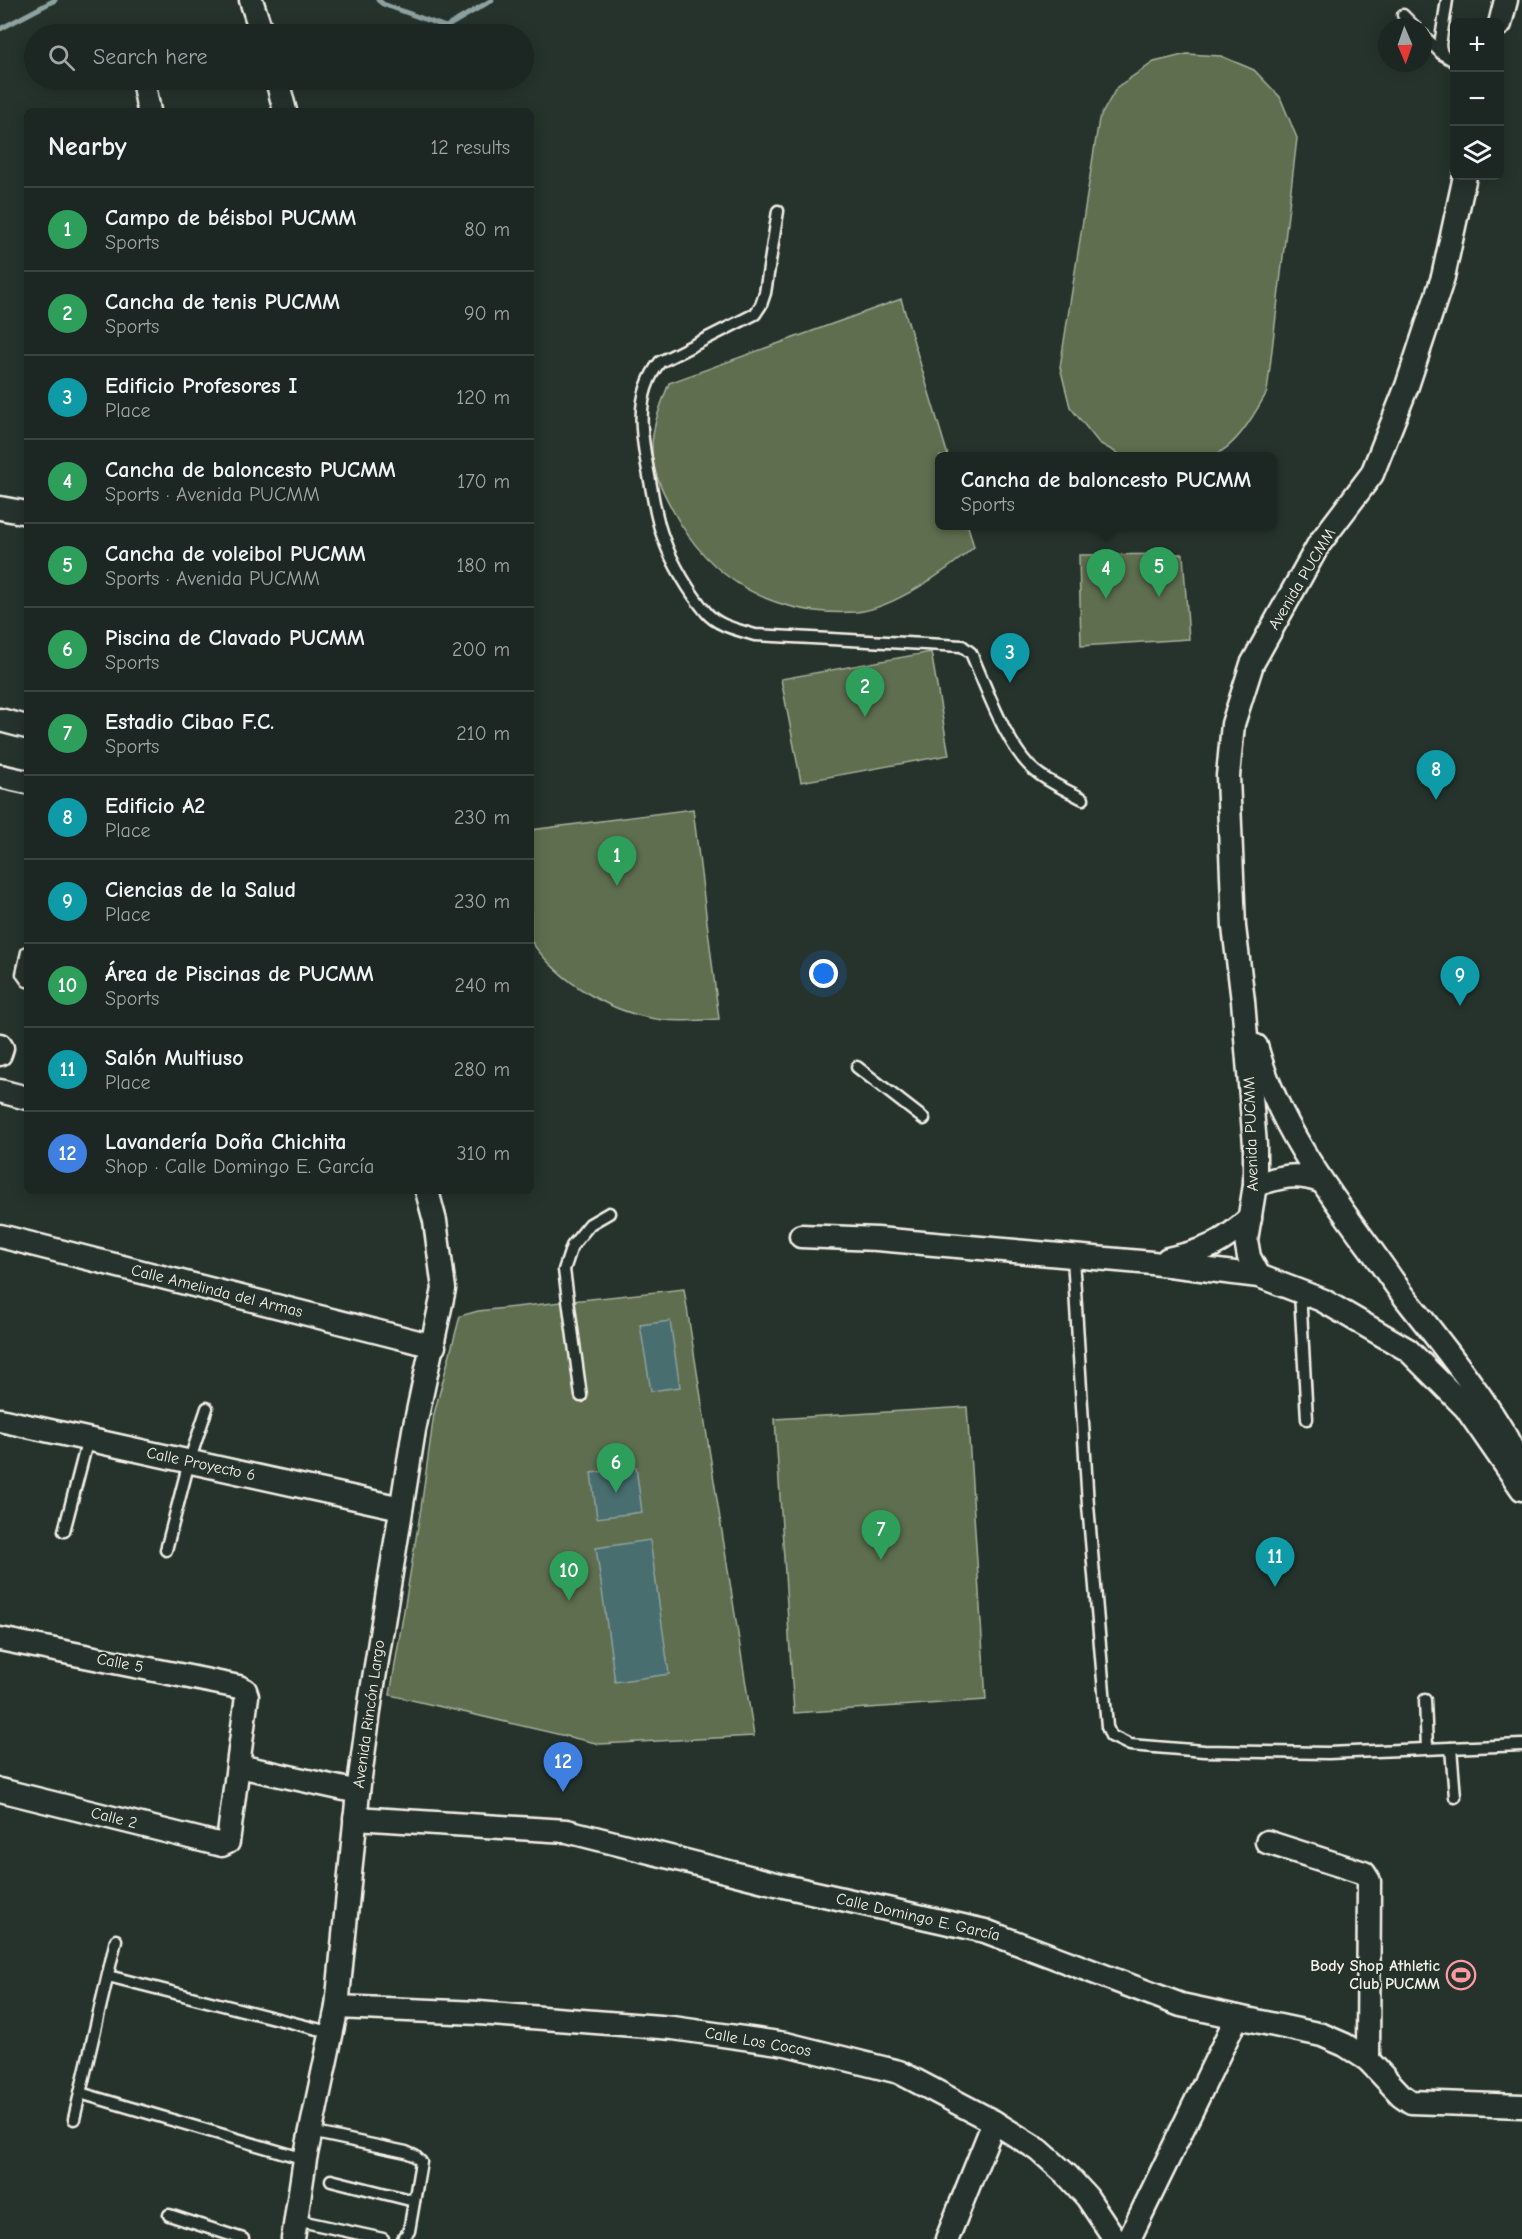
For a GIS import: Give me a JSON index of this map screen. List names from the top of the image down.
{
  "streets": {
    "street": [
      "Avenida PUCMM",
      "Calle Amelinda del Armas",
      "Calle Proyecto 6",
      "Calle 5",
      "Avenida Rincón Largo",
      "Calle 2",
      "Calle Domingo E. García",
      "Calle Los Cocos"
    ]
  },
  "crossings": [
    ["Calle Amelinda del Armas", "Avenida Rincón Largo"],
    ["Calle Proyecto 6", "Avenida Rincón Largo"],
    ["Calle 5", "Calle 2"],
    ["Avenida Rincón Largo", "Calle Domingo E. García"],
    ["Avenida Rincón Largo", "Calle Los Cocos"]
  ],
  "places": {
    "sports": ["Body Shop Athletic Club PUCMM"]
  },
  "north": "bottom",
  "page": {
    "map_buttons": ["+", "−"],
    "search": "Search here",
    "heading": ["Nearby", "12 results"],
    "list": [
      {
        "mark": "1",
        "name": "Campo de béisbol PUCMM",
        "note": "Sports",
        "value": "80 m"
      },
      {
        "mark": "2",
        "name": "Cancha de tenis PUCMM",
        "note": "Sports",
        "value": "90 m"
      },
      {
        "mark": "3",
        "name": "Edificio Profesores I",
        "note": "Place",
        "value": "120 m"
      },
      {
        "mark": "4",
        "name": "Cancha de baloncesto PUCMM",
        "note": "Sports · Avenida PUCMM",
        "value": "170 m"
      },
      {
        "mark": "5",
        "name": "Cancha de voleibol PUCMM",
        "note": "Sports · Avenida PUCMM",
        "value": "180 m"
      },
      {
        "mark": "6",
        "name": "Piscina de Clavado PUCMM",
        "note": "Sports",
        "value": "200 m"
      },
      {
        "mark": "7",
        "name": "Estadio Cibao F.C.",
        "note": "Sports",
        "value": "210 m"
      },
      {
        "mark": "8",
        "name": "Edificio A2",
        "note": "Place",
        "value": "230 m"
      },
      {
        "mark": "9",
        "name": "Ciencias de la Salud",
        "note": "Place",
        "value": "230 m"
      },
      {
        "mark": "10",
        "name": "Área de Piscinas de PUCMM",
        "note": "Sports",
        "value": "240 m"
      },
      {
        "mark": "11",
        "name": "Salón Multiuso",
        "note": "Place",
        "value": "280 m"
      },
      {
        "mark": "12",
        "name": "Lavandería Doña Chichita",
        "note": "Shop · Calle Domingo E. García",
        "value": "310 m"
      }
    ],
    "popup": ["Cancha de baloncesto PUCMM", "Sports"],
    "pins": [
      "5",
      "4",
      "3",
      "2",
      "8",
      "1",
      "9",
      "6",
      "7",
      "11",
      "10",
      "12"
    ]
  }
}
